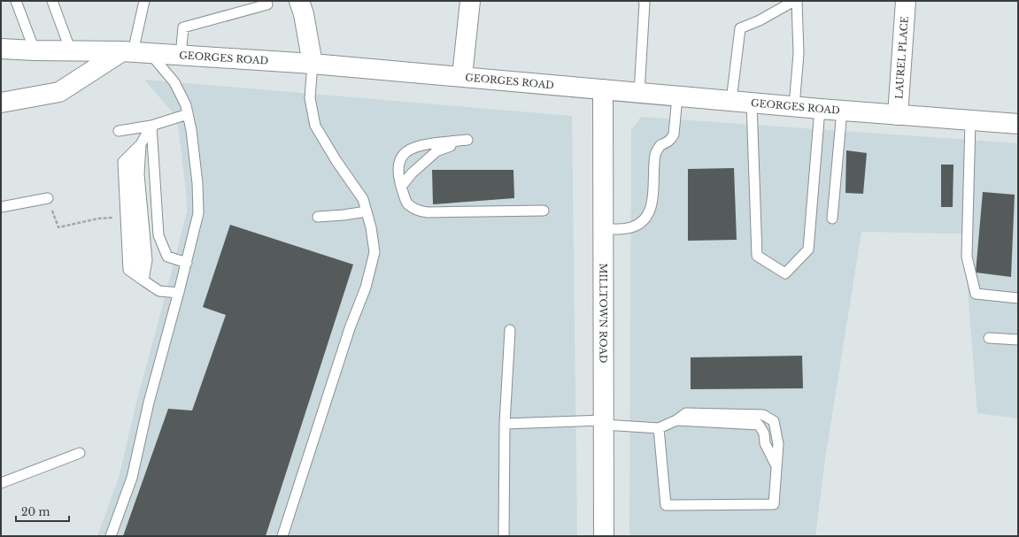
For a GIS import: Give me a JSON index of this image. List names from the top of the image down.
{
  "streets": {
    "street": ["LAUREL PLACE", "GEORGES ROAD", "MILLTOWN ROAD"]
  },
  "crossings": [
    ["LAUREL PLACE", "GEORGES ROAD"],
    ["GEORGES ROAD", "MILLTOWN ROAD"]
  ],
  "scale_bar": "20 m"
}
